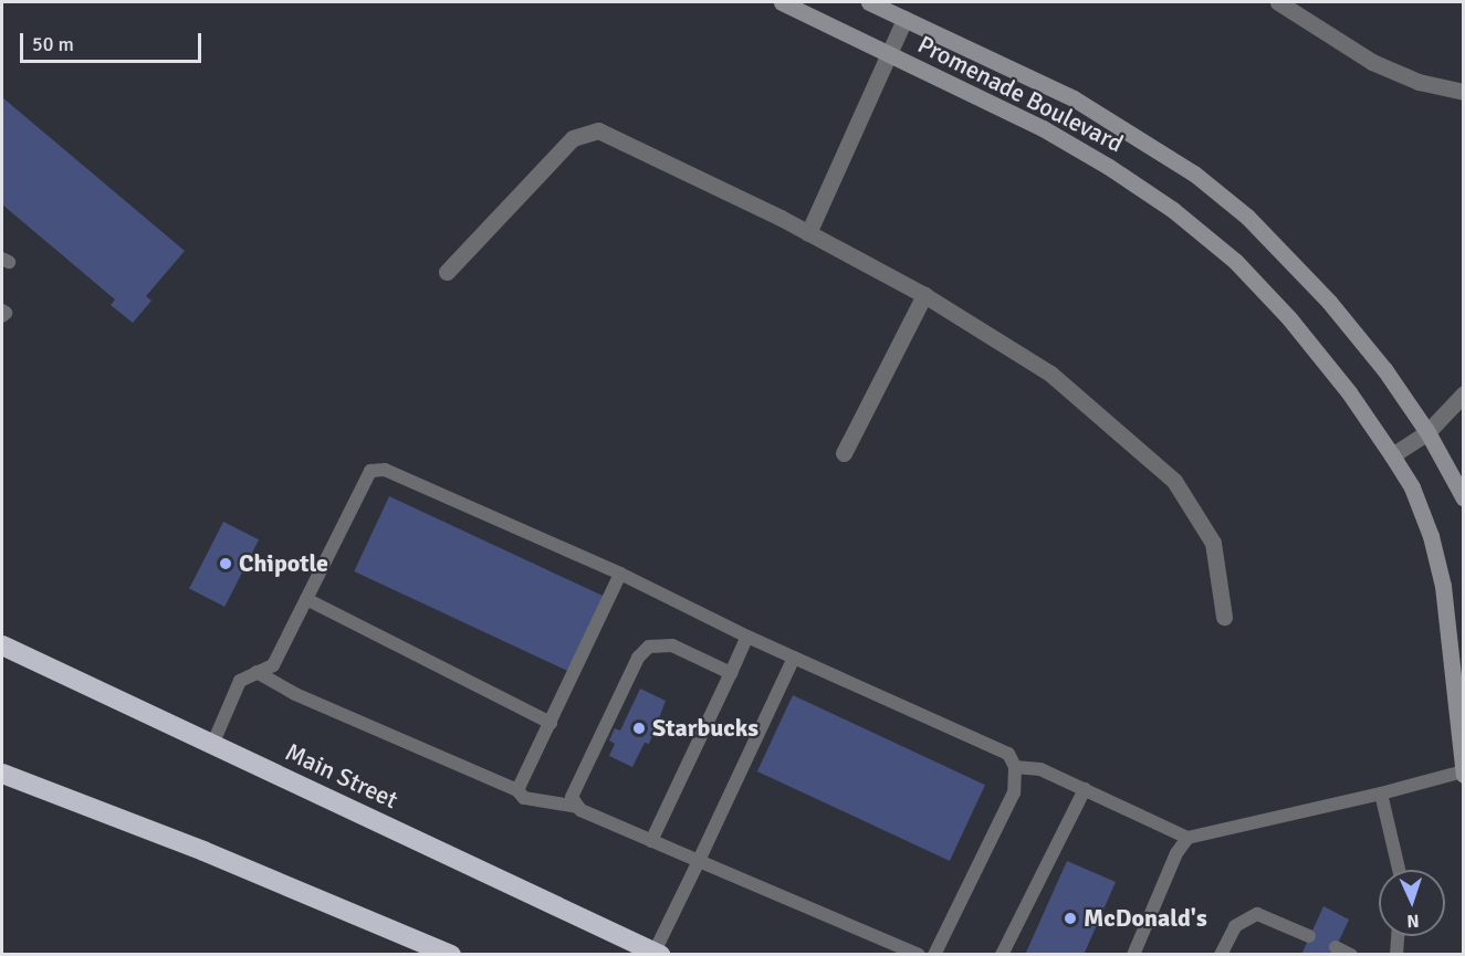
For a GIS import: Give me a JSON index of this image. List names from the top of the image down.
{
  "streets": {
    "highway": ["Main Street"],
    "street": ["Promenade Boulevard"]
  },
  "places": ["Chipotle", "Starbucks", "McDonald's"],
  "scale_bar": "50 m",
  "north": "bottom"
}
